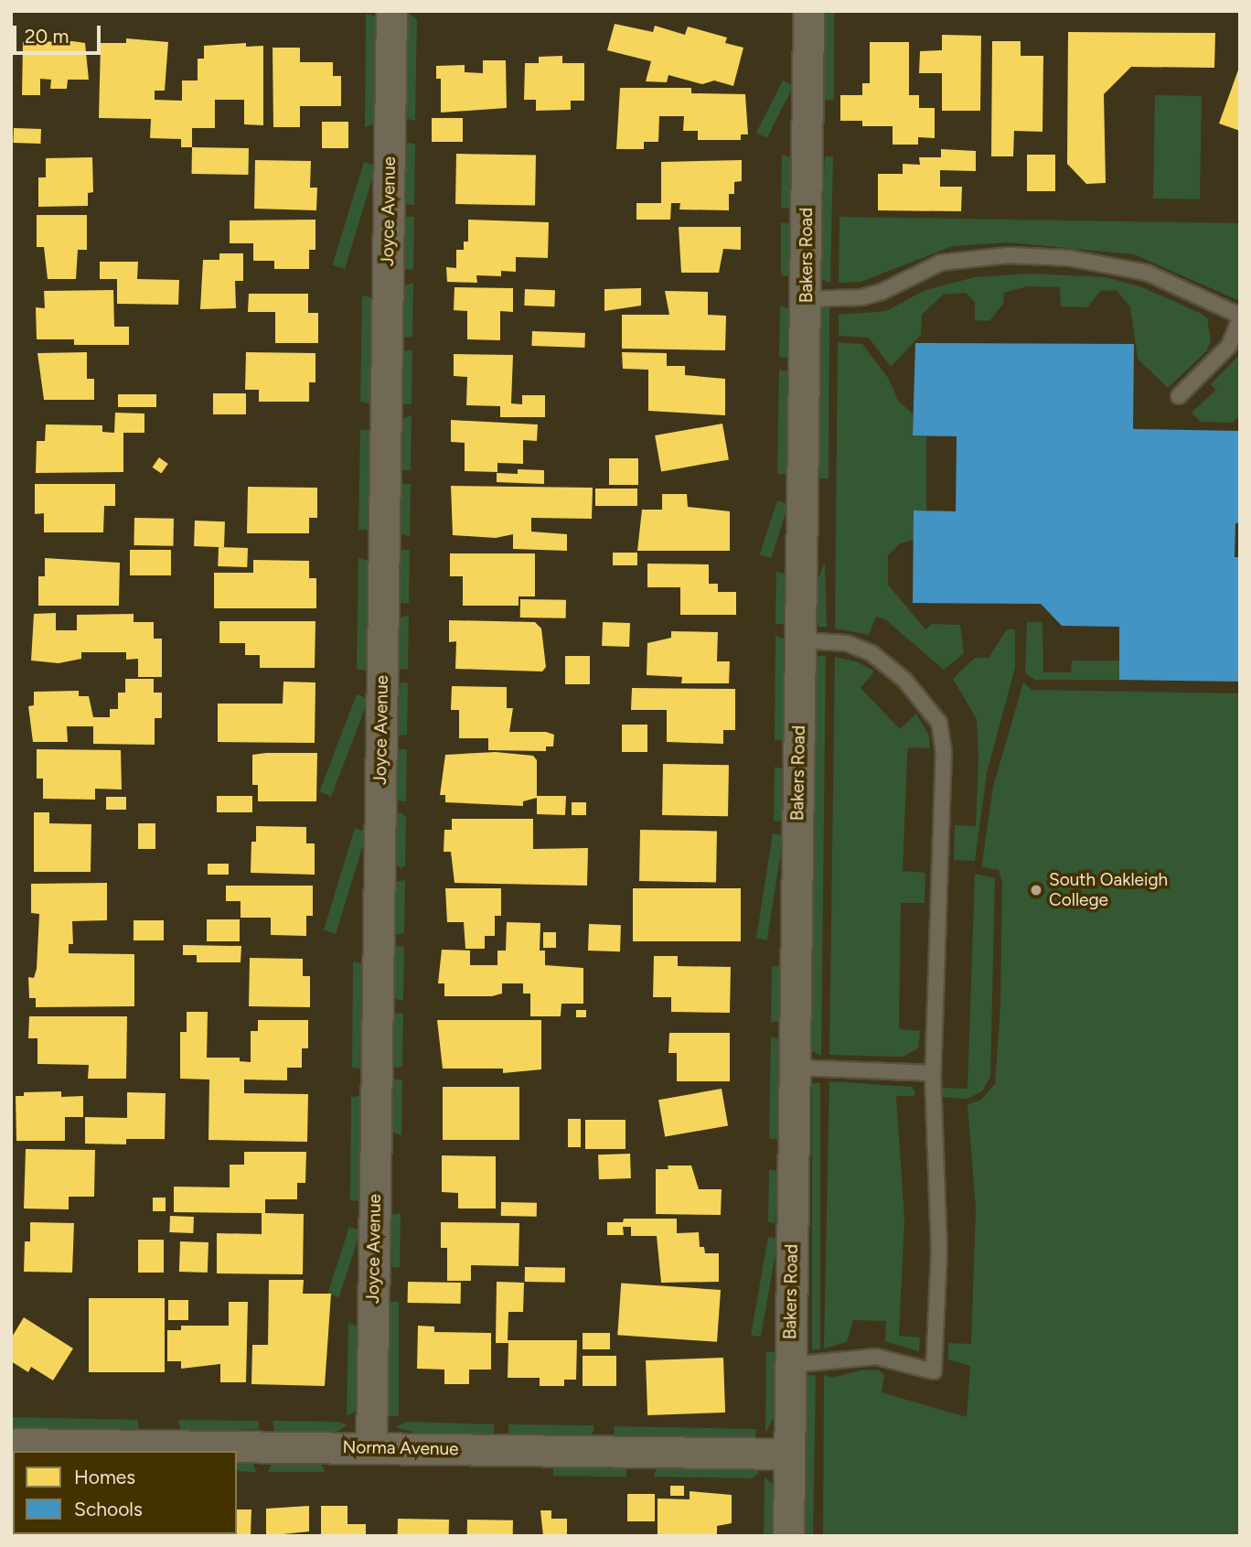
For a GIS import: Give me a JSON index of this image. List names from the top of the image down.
{
  "streets": {
    "street": ["Joyce Avenue", "Bakers Road", "Norma Avenue"]
  },
  "crossings": [
    ["Joyce Avenue", "Norma Avenue"],
    ["Bakers Road", "Norma Avenue"]
  ],
  "places": ["South Oakleigh College"],
  "legend": ["Homes", "Schools"],
  "scale_bar": "20 m"
}
